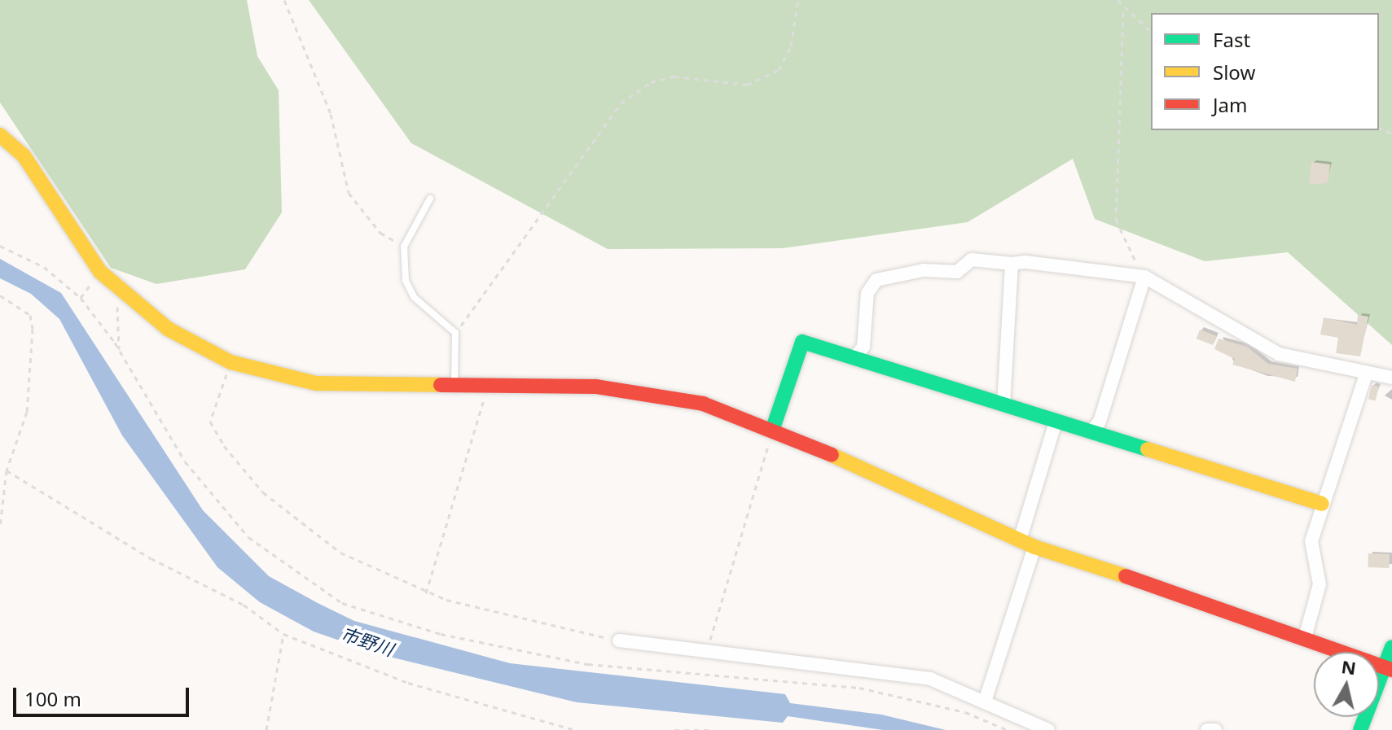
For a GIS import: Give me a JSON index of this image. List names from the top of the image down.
{
  "water": ["市野川"],
  "legend": ["Fast", "Slow", "Jam"],
  "scale_bar": "100 m",
  "north": "top"
}
